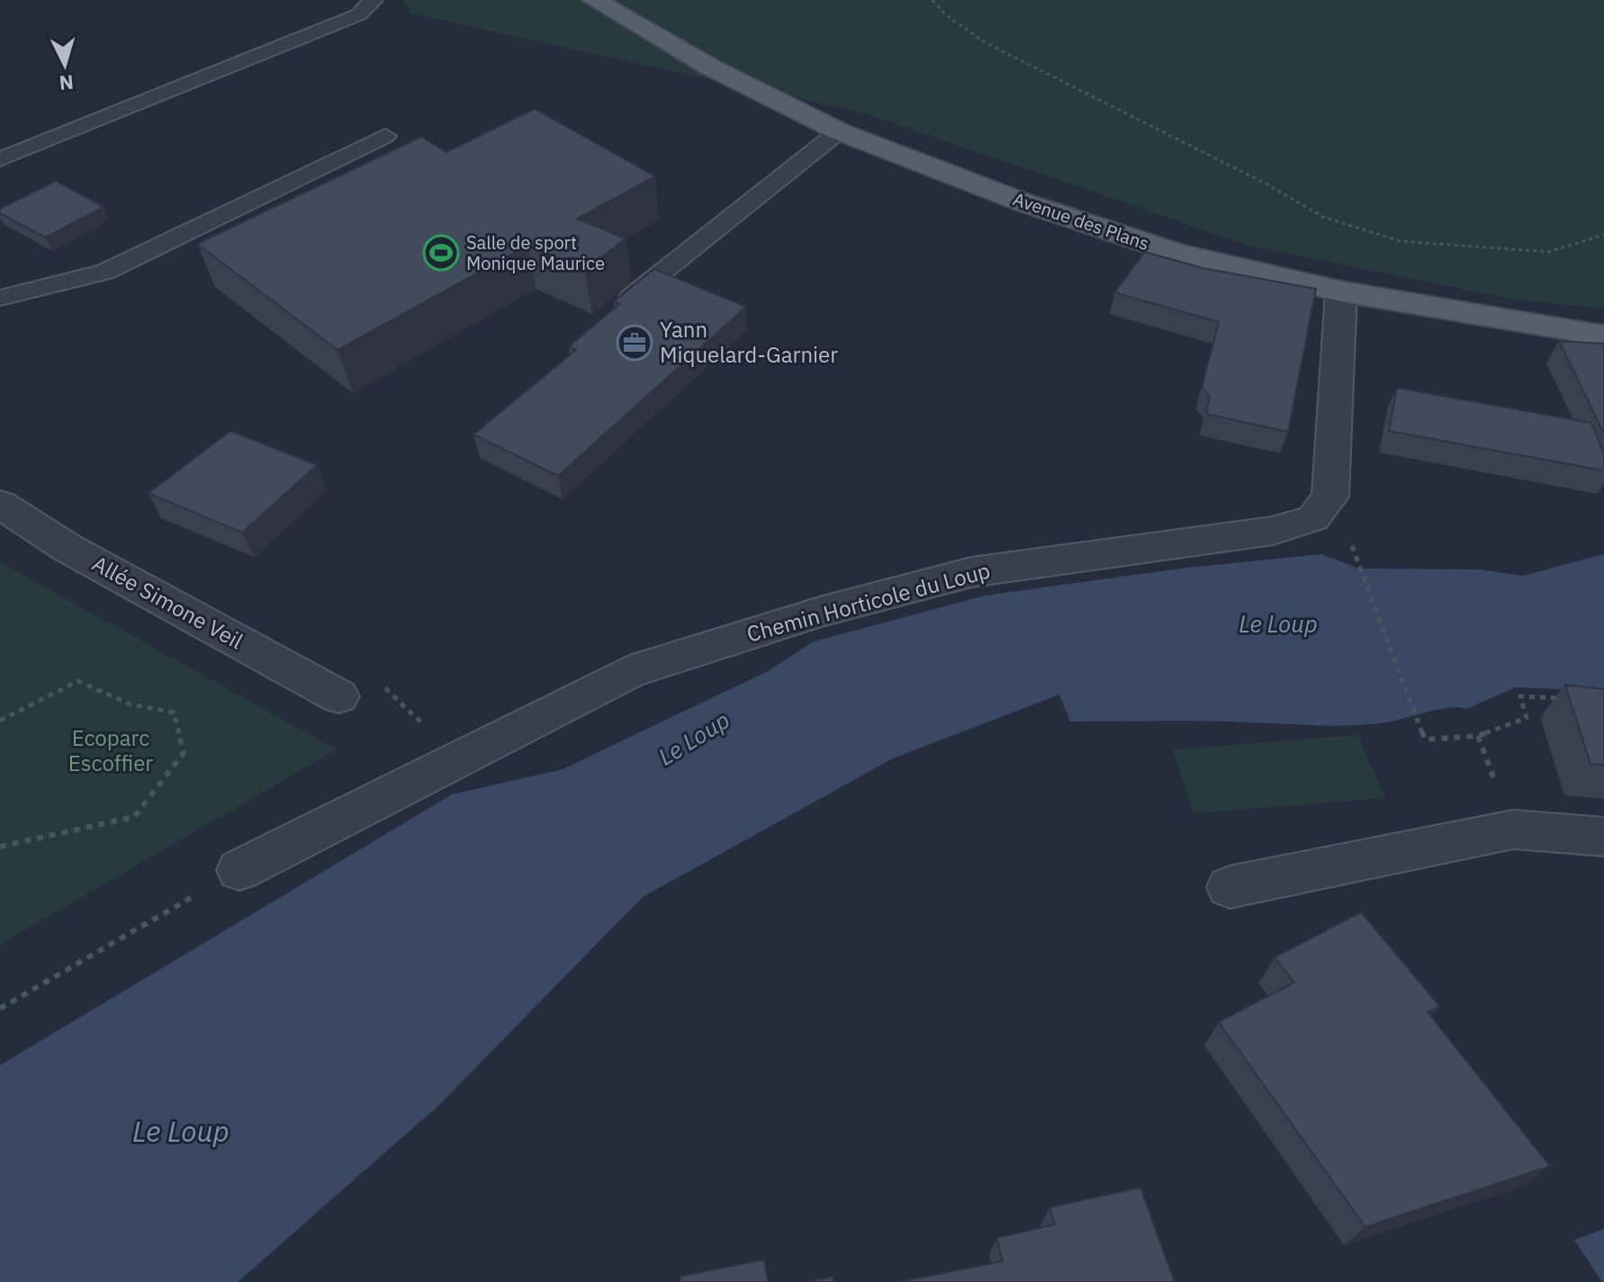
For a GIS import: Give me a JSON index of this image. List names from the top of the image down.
{
  "streets": {
    "main road": ["Avenue des Plans"],
    "street": ["Allée Simone Veil", "Chemin Horticole du Loup"]
  },
  "crossings": [
    ["Avenue des Plans", "Chemin Horticole du Loup"]
  ],
  "water": ["Le Loup"],
  "parks": ["Ecoparc Escoffier"],
  "places": {
    "sports": ["Salle de sport Monique Maurice"],
    "office": ["Yann Miquelard-Garnier"]
  },
  "north": "bottom"
}
